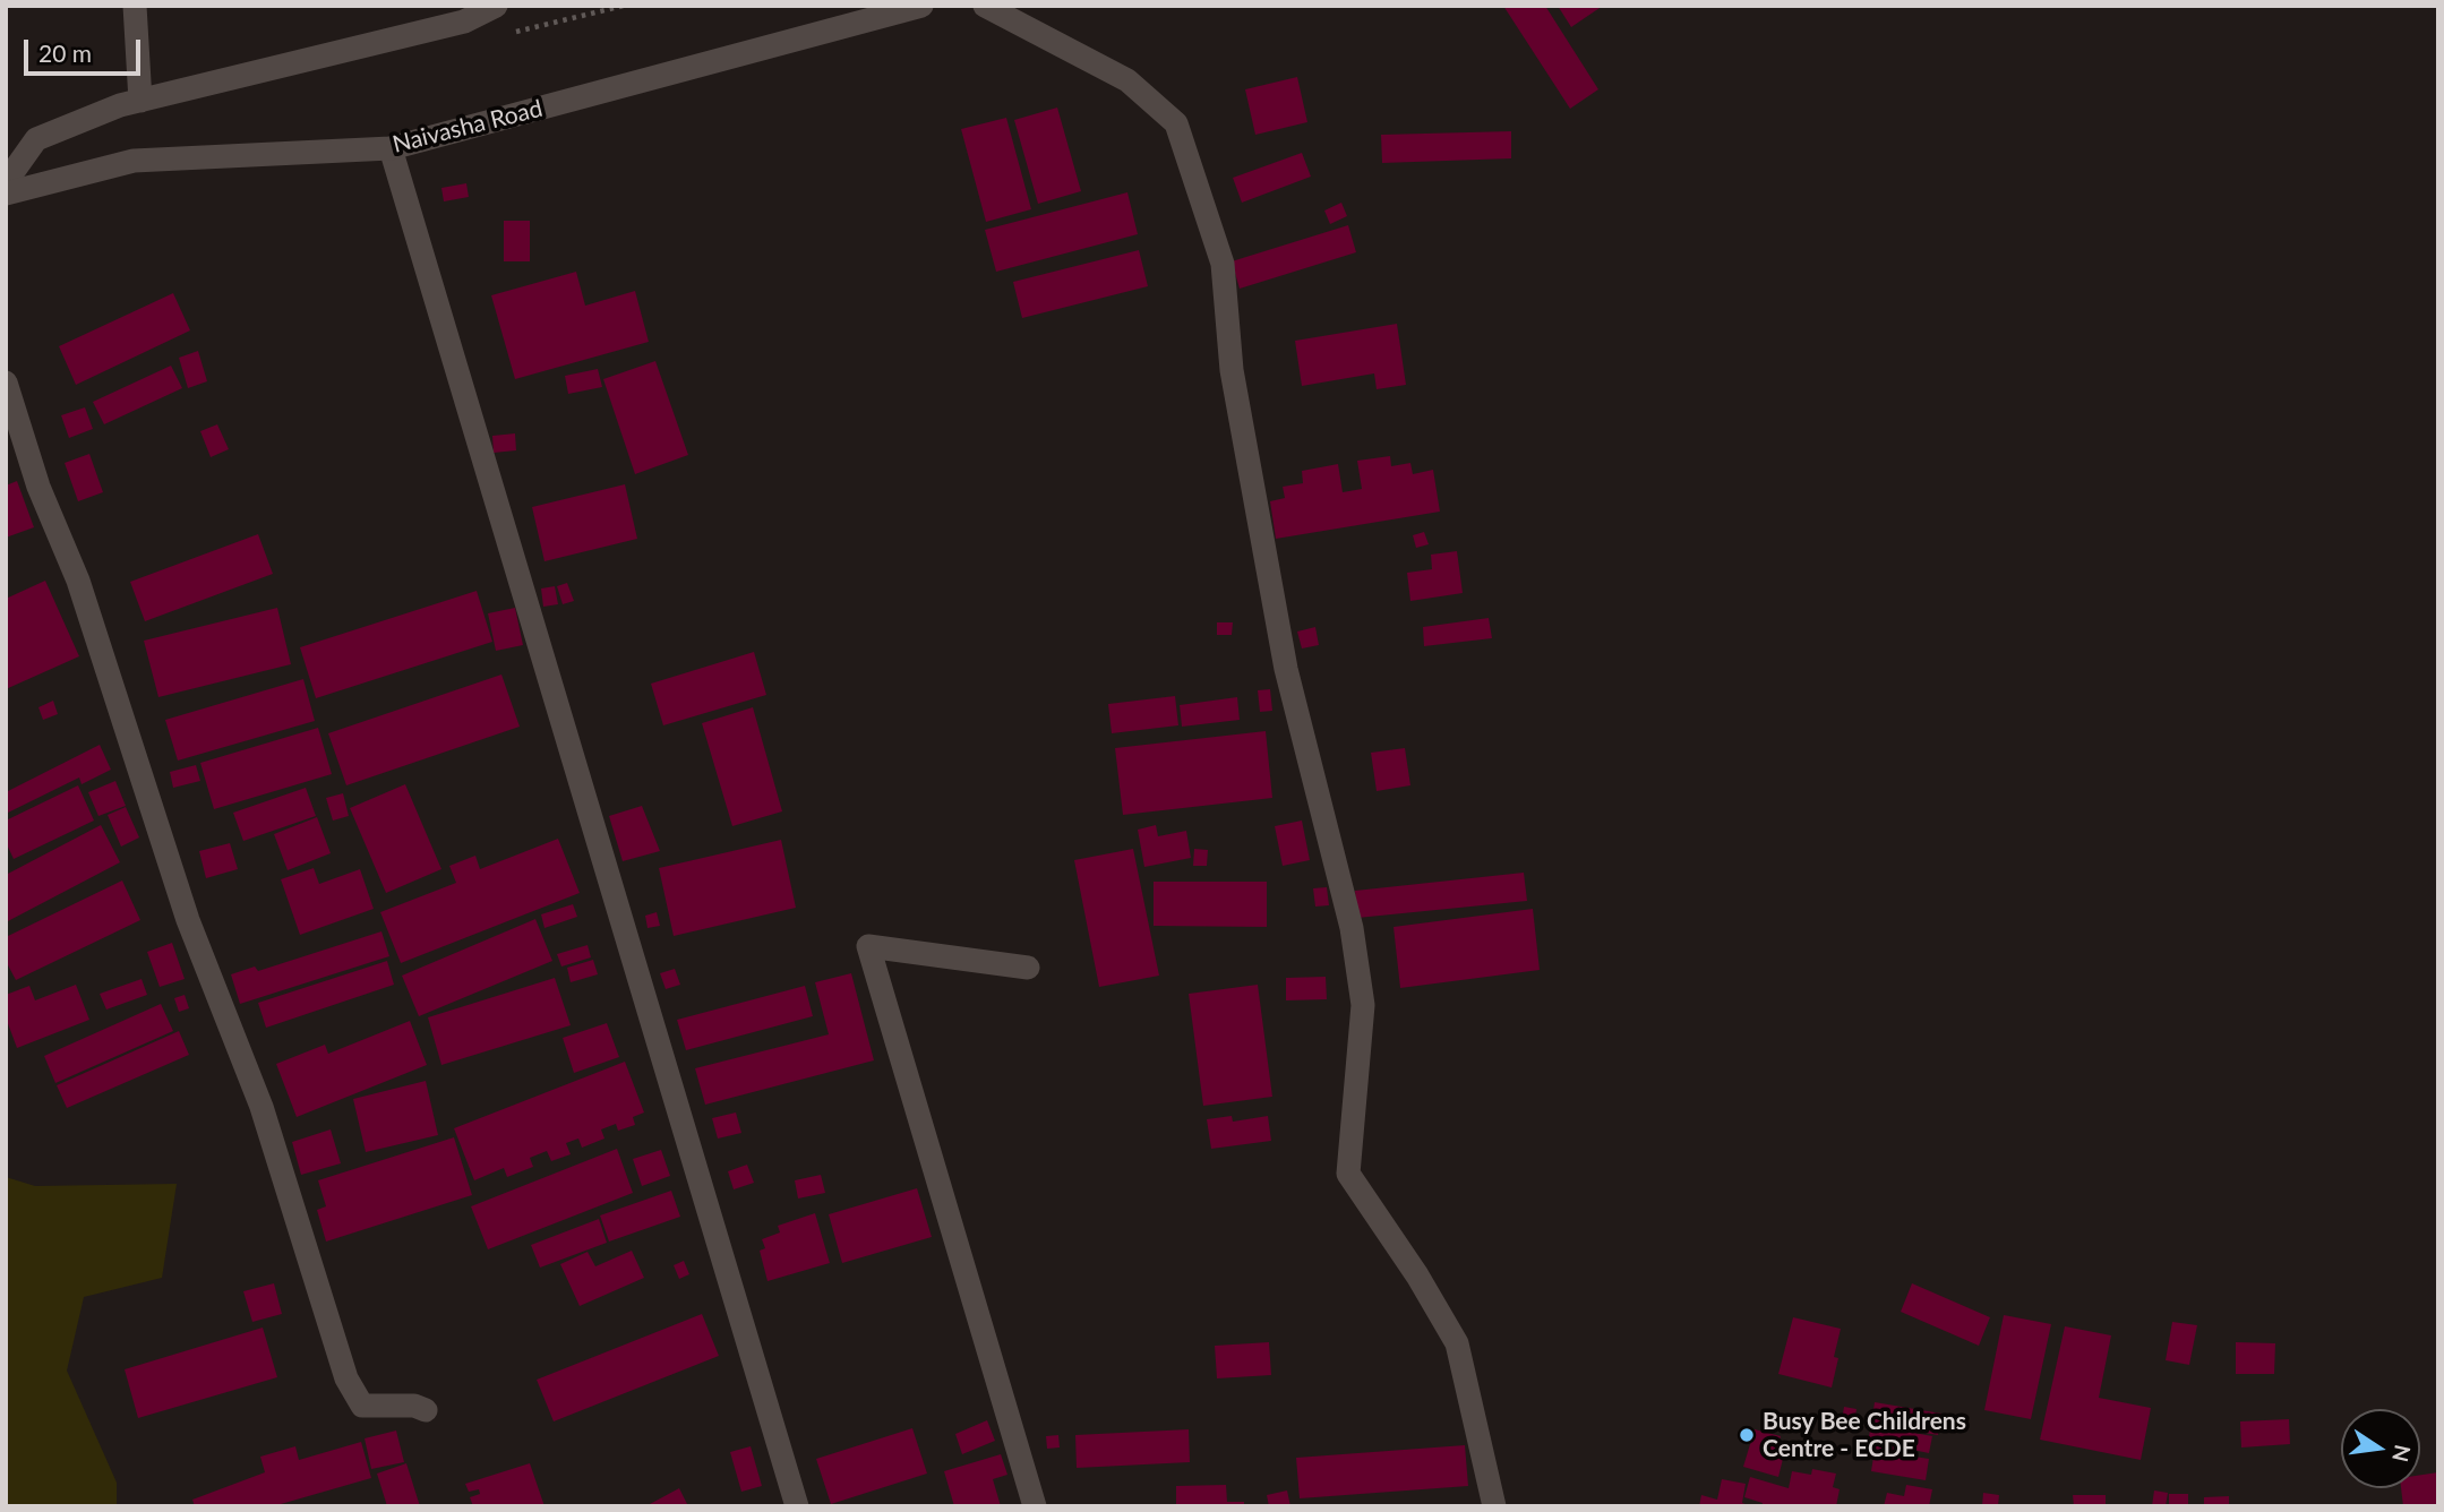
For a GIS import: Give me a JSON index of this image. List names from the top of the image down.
{
  "streets": {
    "street": ["Naivasha Road"]
  },
  "places": ["Busy Bee Childrens Centre - ECDE"],
  "scale_bar": "20 m",
  "north": "right"
}
